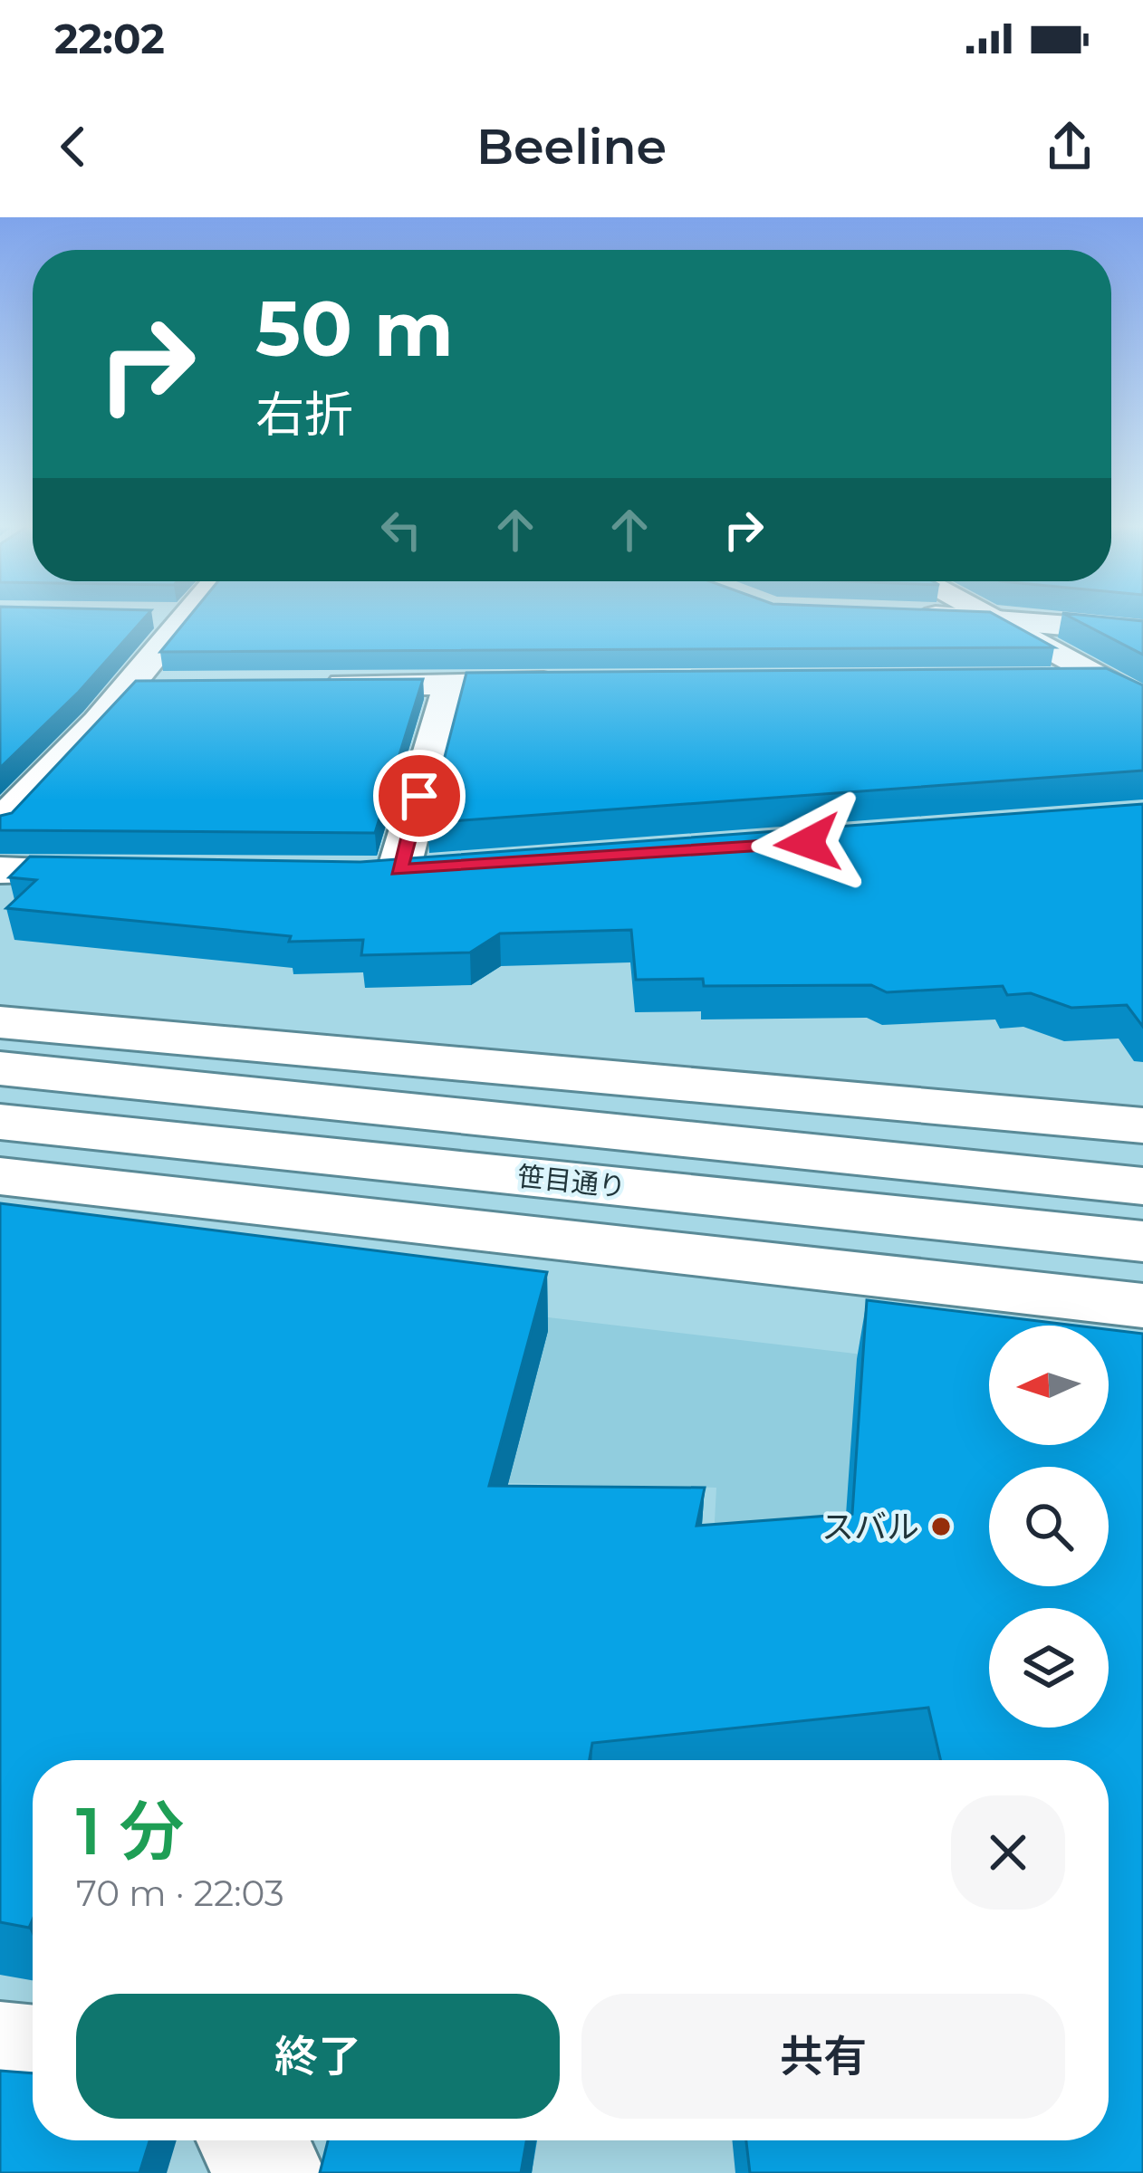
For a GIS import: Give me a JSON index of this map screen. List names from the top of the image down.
{
  "streets": {
    "main road": ["笹目通り"]
  },
  "places": ["スバル"],
  "north": "left",
  "page": {
    "status": "22:02",
    "header": "Beeline",
    "turn": ["50 m", "右折"],
    "heading": ["1 分", "70 m · 22:03"],
    "buttons": ["終了", "共有"]
  }
}
